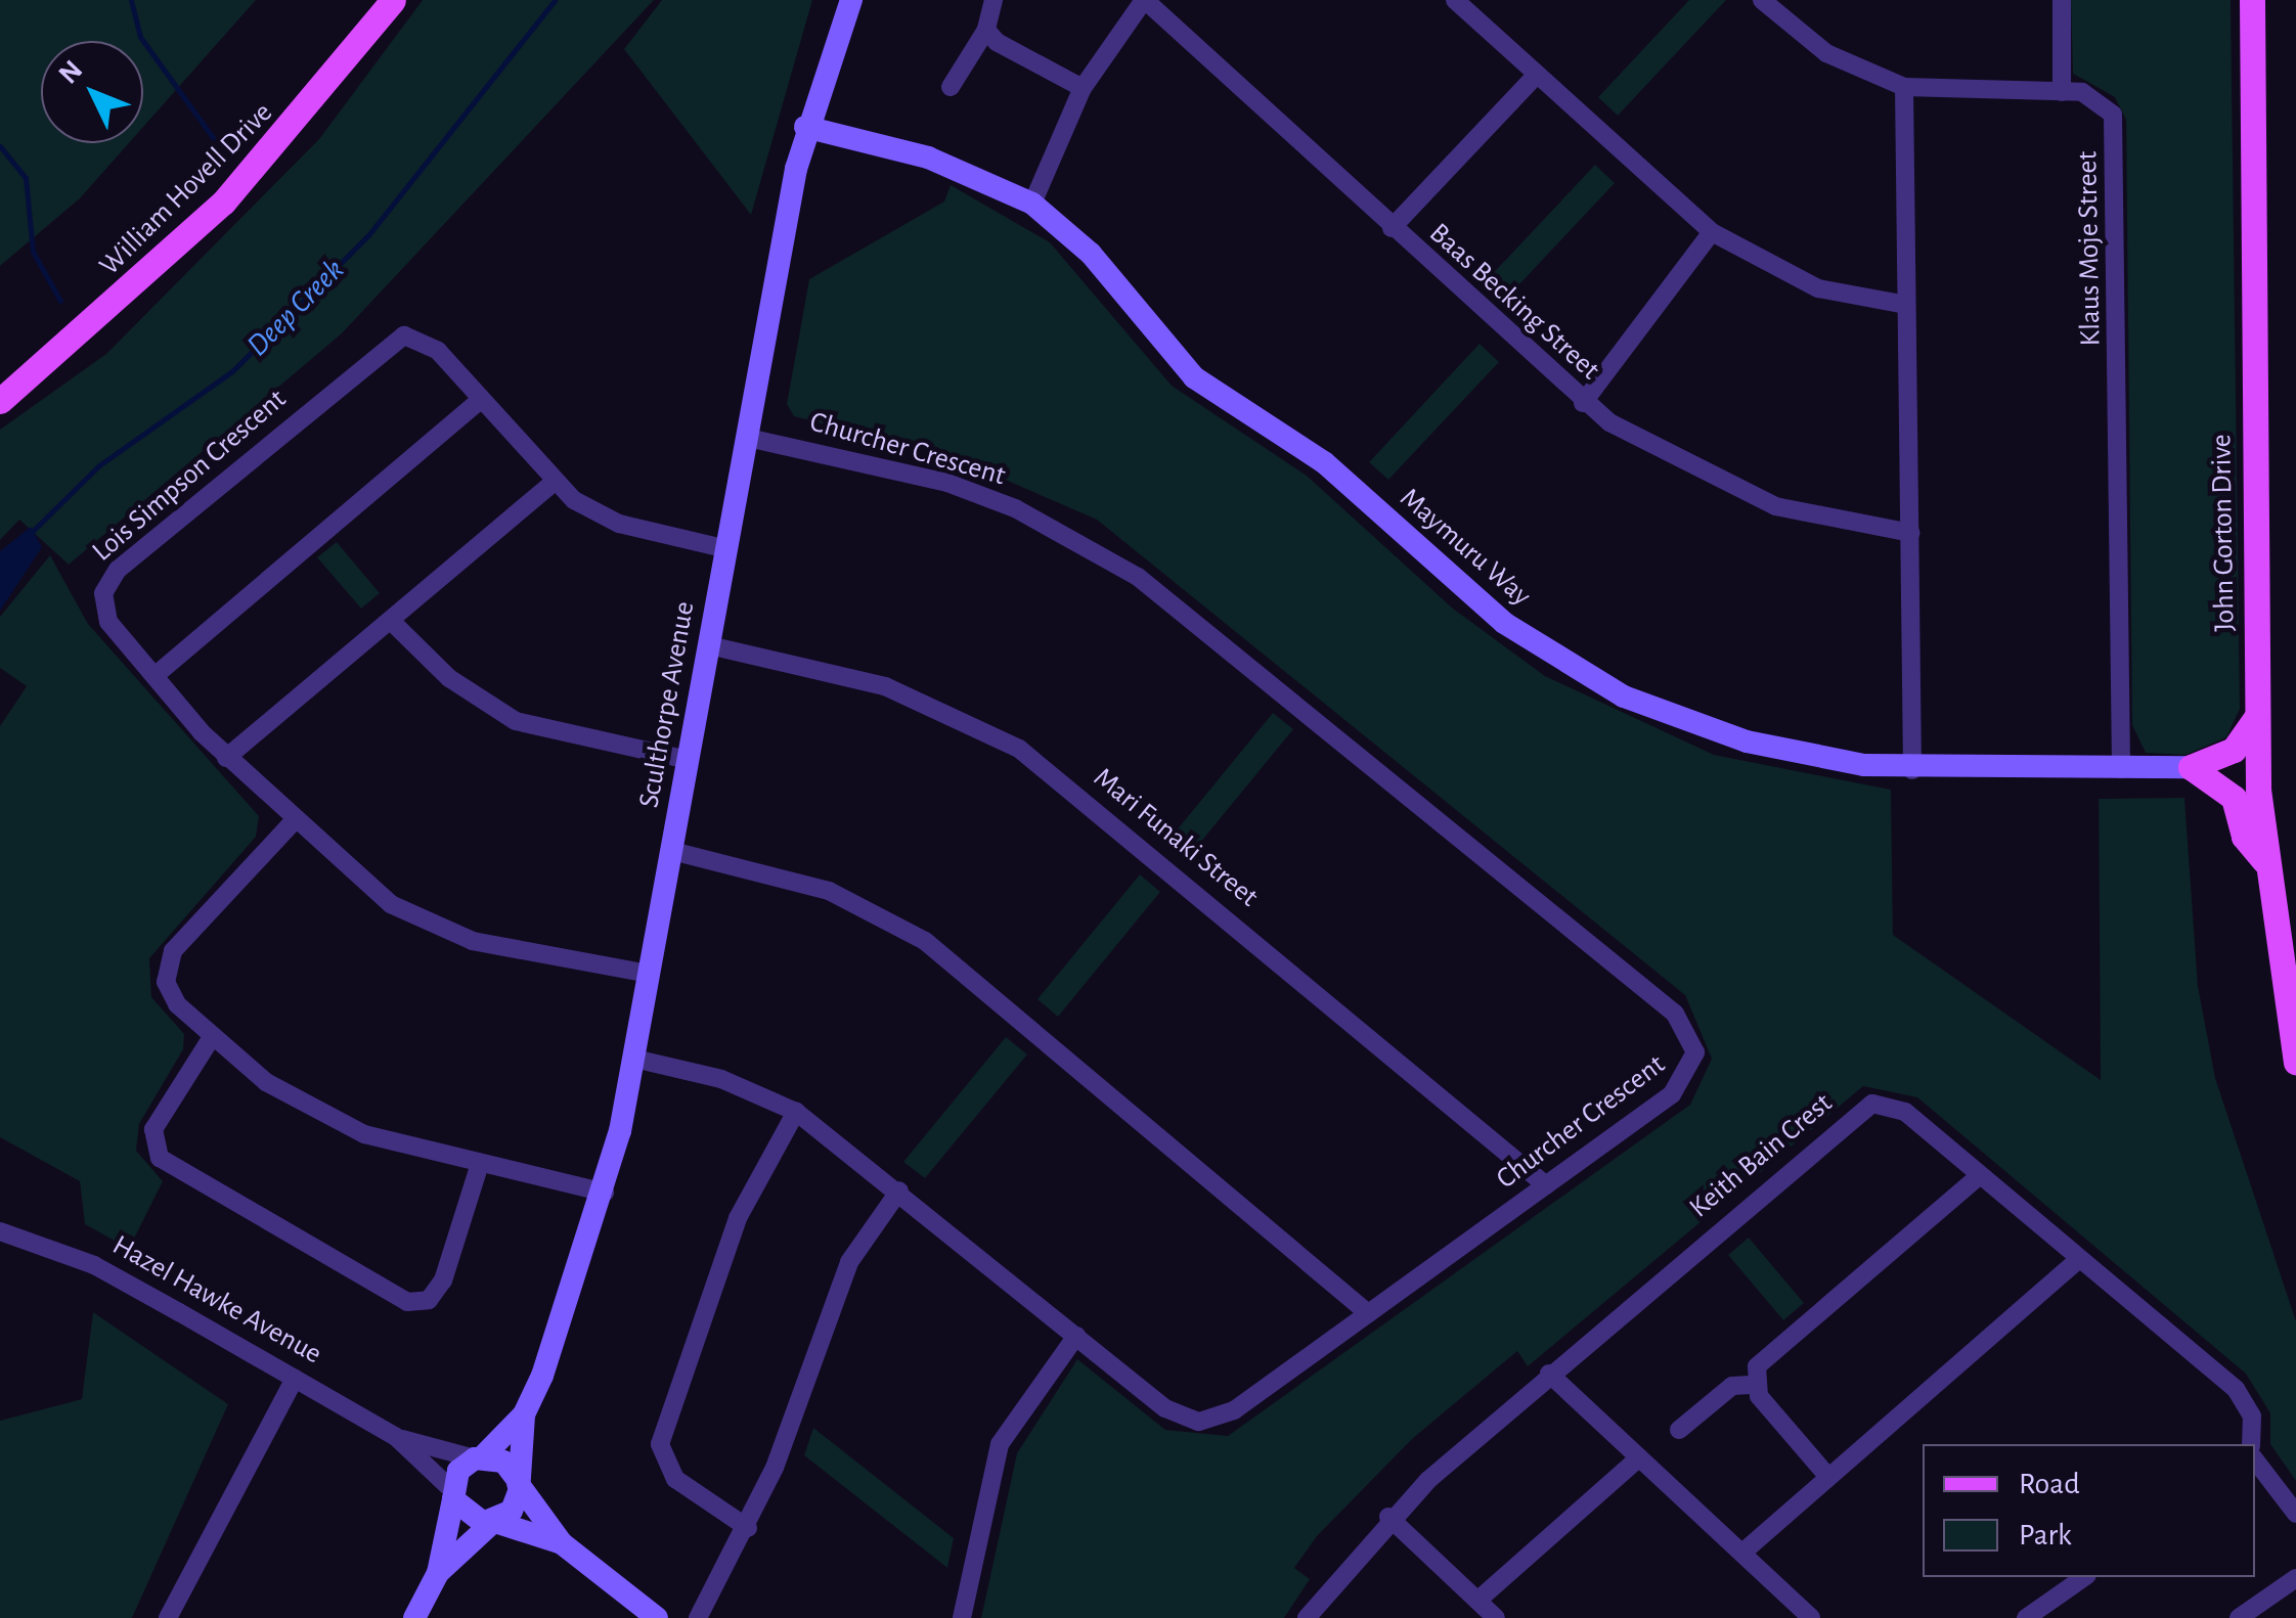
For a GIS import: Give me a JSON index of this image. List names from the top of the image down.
{
  "streets": {
    "main road": ["William Hovell Drive", "John Gorton Drive"],
    "street": [
      "Klaus Moje Street",
      "Baas Becking Street",
      "Churcher Crescent",
      "Lois Simpson Crescent",
      "Maymuru Way",
      "Sculthorpe Avenue",
      "Mari Funaki Street",
      "Keith Bain Crest",
      "Hazel Hawke Avenue"
    ]
  },
  "crossings": [
    ["Klaus Moje Street", "Maymuru Way"],
    ["Churcher Crescent", "Sculthorpe Avenue"],
    ["Churcher Crescent", "Mari Funaki Street"],
    ["Lois Simpson Crescent", "Sculthorpe Avenue"],
    ["Maymuru Way", "Sculthorpe Avenue"],
    ["Sculthorpe Avenue", "Mari Funaki Street"],
    ["Sculthorpe Avenue", "Hazel Hawke Avenue"]
  ],
  "water": ["Deep Creek"],
  "legend": ["Road", "Park"],
  "north": "top left"
}
